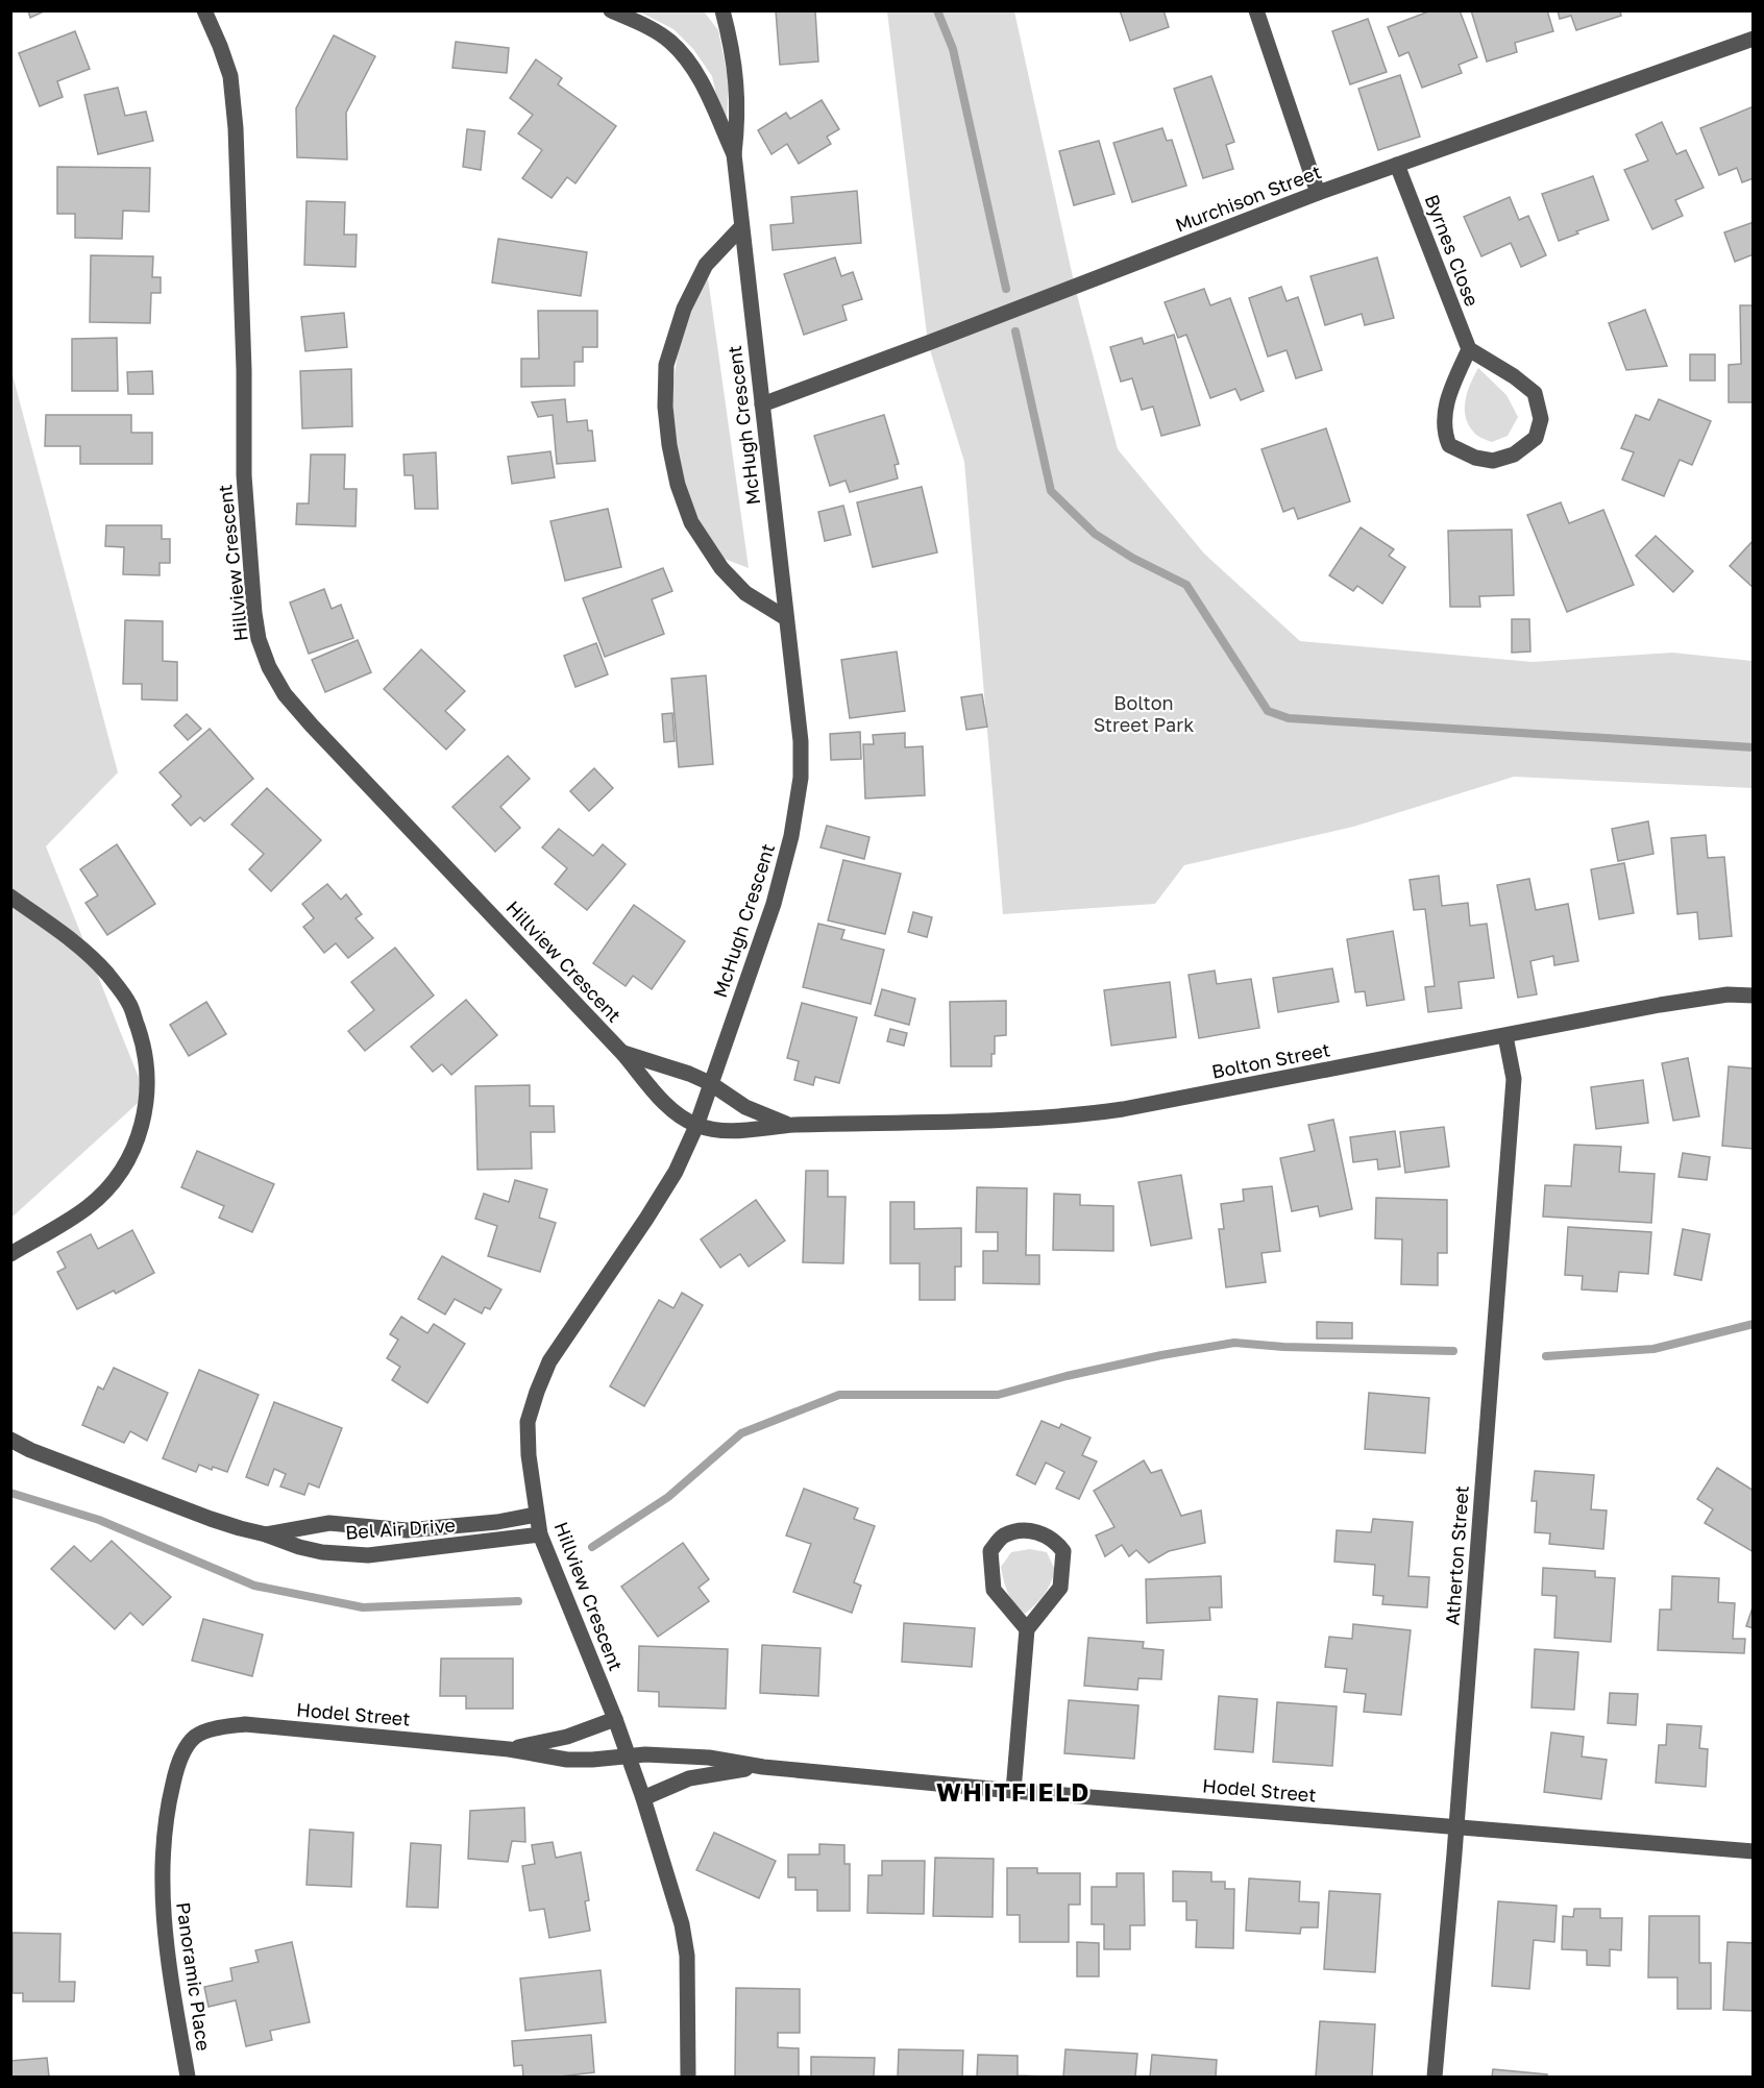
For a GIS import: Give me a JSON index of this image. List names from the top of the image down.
{
  "streets": {
    "street": [
      "Murchison Street",
      "Byrnes Close",
      "McHugh Crescent",
      "Hillview Crescent",
      "Bolton Street",
      "Bel Air Drive",
      "Atherton Street",
      "Hodel Street",
      "Panoramic Place"
    ]
  },
  "crossings": [
    ["Murchison Street", "Byrnes Close"],
    ["Murchison Street", "McHugh Crescent"],
    ["McHugh Crescent", "Hillview Crescent"],
    ["McHugh Crescent", "Bolton Street"],
    ["Hillview Crescent", "Bolton Street"],
    ["Hillview Crescent", "Bel Air Drive"],
    ["Hillview Crescent", "Hodel Street"],
    ["Bolton Street", "Atherton Street"],
    ["Atherton Street", "Hodel Street"],
    ["Hodel Street", "Panoramic Place"]
  ],
  "districts": ["WHITFIELD"],
  "parks": ["Bolton Street Park"]
}
